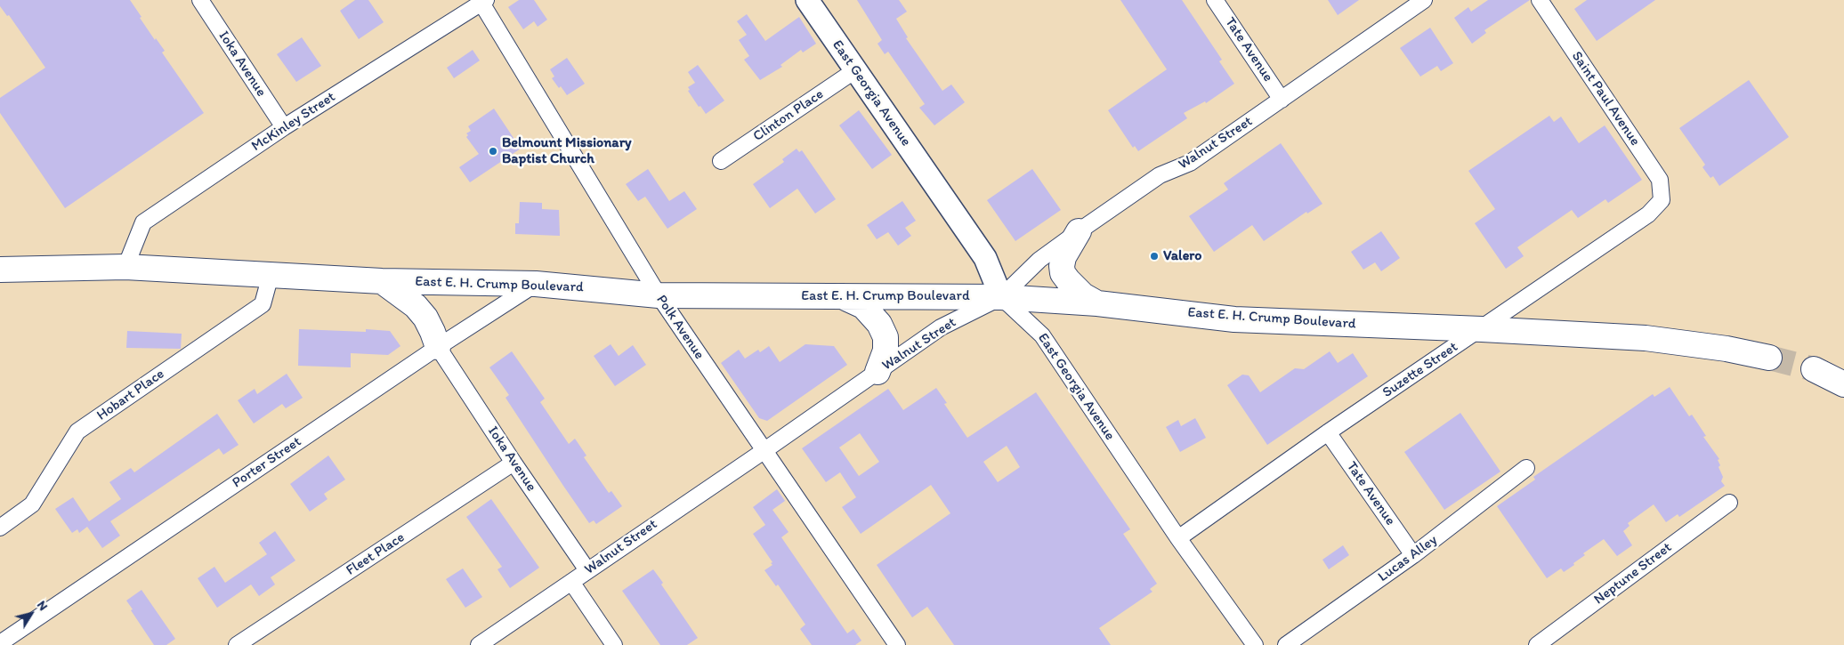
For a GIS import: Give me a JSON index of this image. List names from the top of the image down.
{
  "streets": {
    "main road": ["East E. H. Crump Boulevard"],
    "street": [
      "Tate Avenue",
      "Ioka Avenue",
      "East Georgia Avenue",
      "Saint Paul Avenue",
      "Clinton Place",
      "McKinley Street",
      "Walnut Street",
      "Polk Avenue",
      "Suzette Street",
      "Hobart Place",
      "Porter Street",
      "Fleet Place",
      "Lucas Alley",
      "Neptune Street"
    ]
  },
  "crossings": [
    ["Tate Avenue", "Walnut Street"],
    ["Tate Avenue", "Suzette Street"],
    ["Tate Avenue", "Lucas Alley"],
    ["Ioka Avenue", "McKinley Street"],
    ["Ioka Avenue", "Walnut Street"],
    ["Ioka Avenue", "Porter Street"],
    ["Ioka Avenue", "Fleet Place"],
    ["East Georgia Avenue", "Clinton Place"],
    ["East Georgia Avenue", "Walnut Street"],
    ["East Georgia Avenue", "East E. H. Crump Boulevard"],
    ["East Georgia Avenue", "Suzette Street"],
    ["Saint Paul Avenue", "Suzette Street"],
    ["McKinley Street", "East E. H. Crump Boulevard"],
    ["McKinley Street", "Polk Avenue"],
    ["Walnut Street", "East E. H. Crump Boulevard"],
    ["Walnut Street", "Polk Avenue"],
    ["East E. H. Crump Boulevard", "Polk Avenue"],
    ["East E. H. Crump Boulevard", "Suzette Street"],
    ["East E. H. Crump Boulevard", "Hobart Place"],
    ["East E. H. Crump Boulevard", "Porter Street"]
  ],
  "places": ["Belmount Missionary Baptist Church", "Valero"],
  "north": "top right"
}
